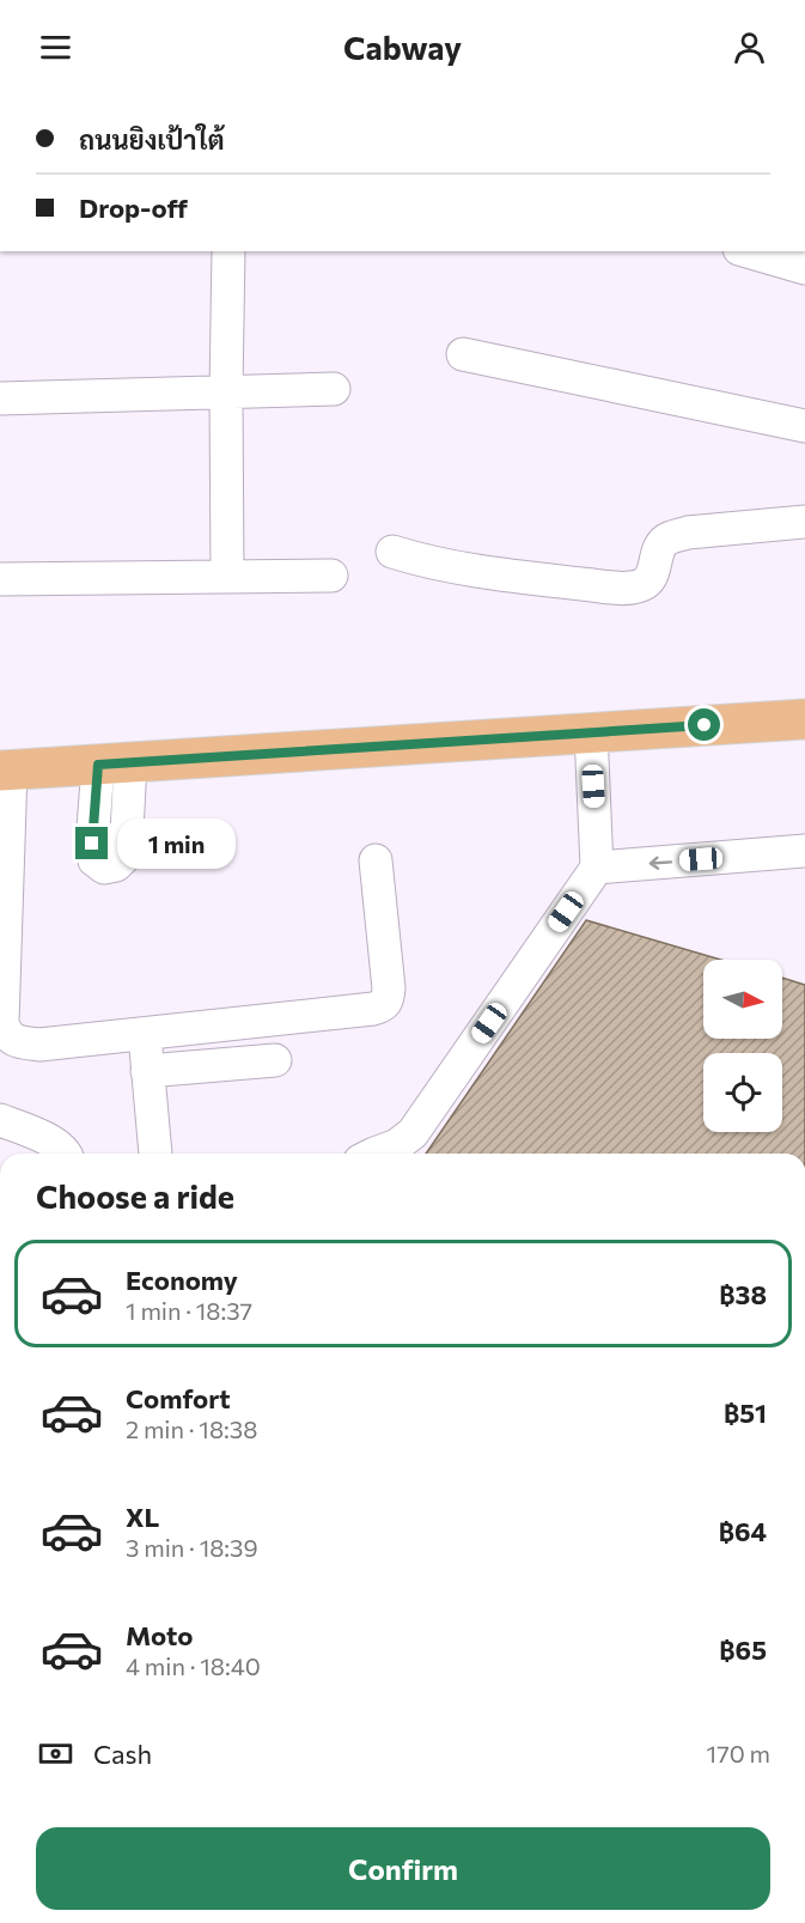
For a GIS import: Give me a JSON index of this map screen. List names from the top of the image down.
{
  "north": "right",
  "page": {
    "header": "Cabway",
    "banner": ["ถนนยิงเป้าใต้", "Drop-off"],
    "bubble": "1 min",
    "heading": "Choose a ride",
    "list": [
      {
        "name": "Economy",
        "note": "1 min · 18:37",
        "value": "฿38"
      },
      {
        "name": "Comfort",
        "note": "2 min · 18:38",
        "value": "฿51"
      },
      {
        "name": "XL",
        "note": "3 min · 18:39",
        "value": "฿64"
      },
      {
        "name": "Moto",
        "note": "4 min · 18:40",
        "value": "฿65"
      }
    ],
    "pay": ["Cash", "170 m"],
    "buttons": "Confirm"
  }
}
